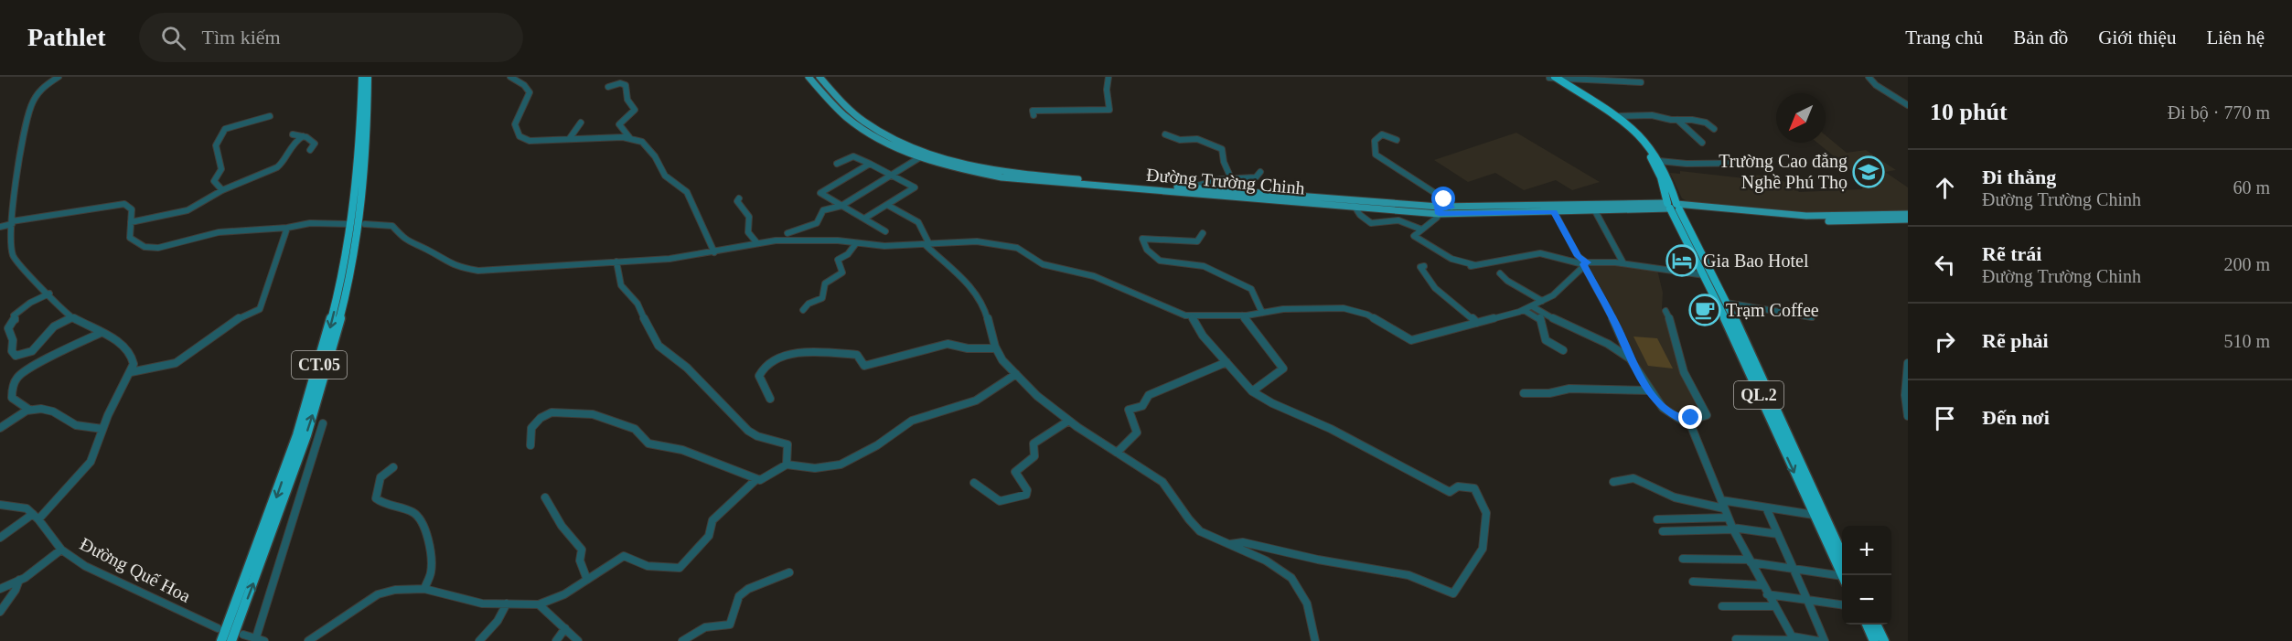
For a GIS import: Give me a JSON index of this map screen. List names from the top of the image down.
{
  "streets": {
    "highway": ["CT.05", "QL.2"],
    "main road": ["Đường Trường Chinh"],
    "street": ["Đường Quế Hoa"]
  },
  "crossings": [
    ["Đường Trường Chinh", "QL.2"]
  ],
  "places": {
    "school or university": ["Trường Cao đẳng Nghề Phú Thọ"],
    "hotel": ["Gia Bao Hotel"],
    "cafe": ["Trạm Coffee"]
  },
  "north": "bottom left",
  "page": {
    "header": "Pathlet",
    "search": "Tìm kiếm",
    "nav": [
      "Trang chủ",
      "Bản đồ",
      "Giới thiệu",
      "Liên hệ"
    ],
    "heading": ["10 phút", "Đi bộ · 770 m"],
    "list": [
      ["Đi thẳng", "Đường Trường Chinh", "60 m"],
      ["Rẽ trái", "Đường Trường Chinh", "200 m"],
      ["Rẽ phải", "510 m"],
      "Đến nơi"
    ],
    "map_buttons": ["+", "−"]
  }
}
